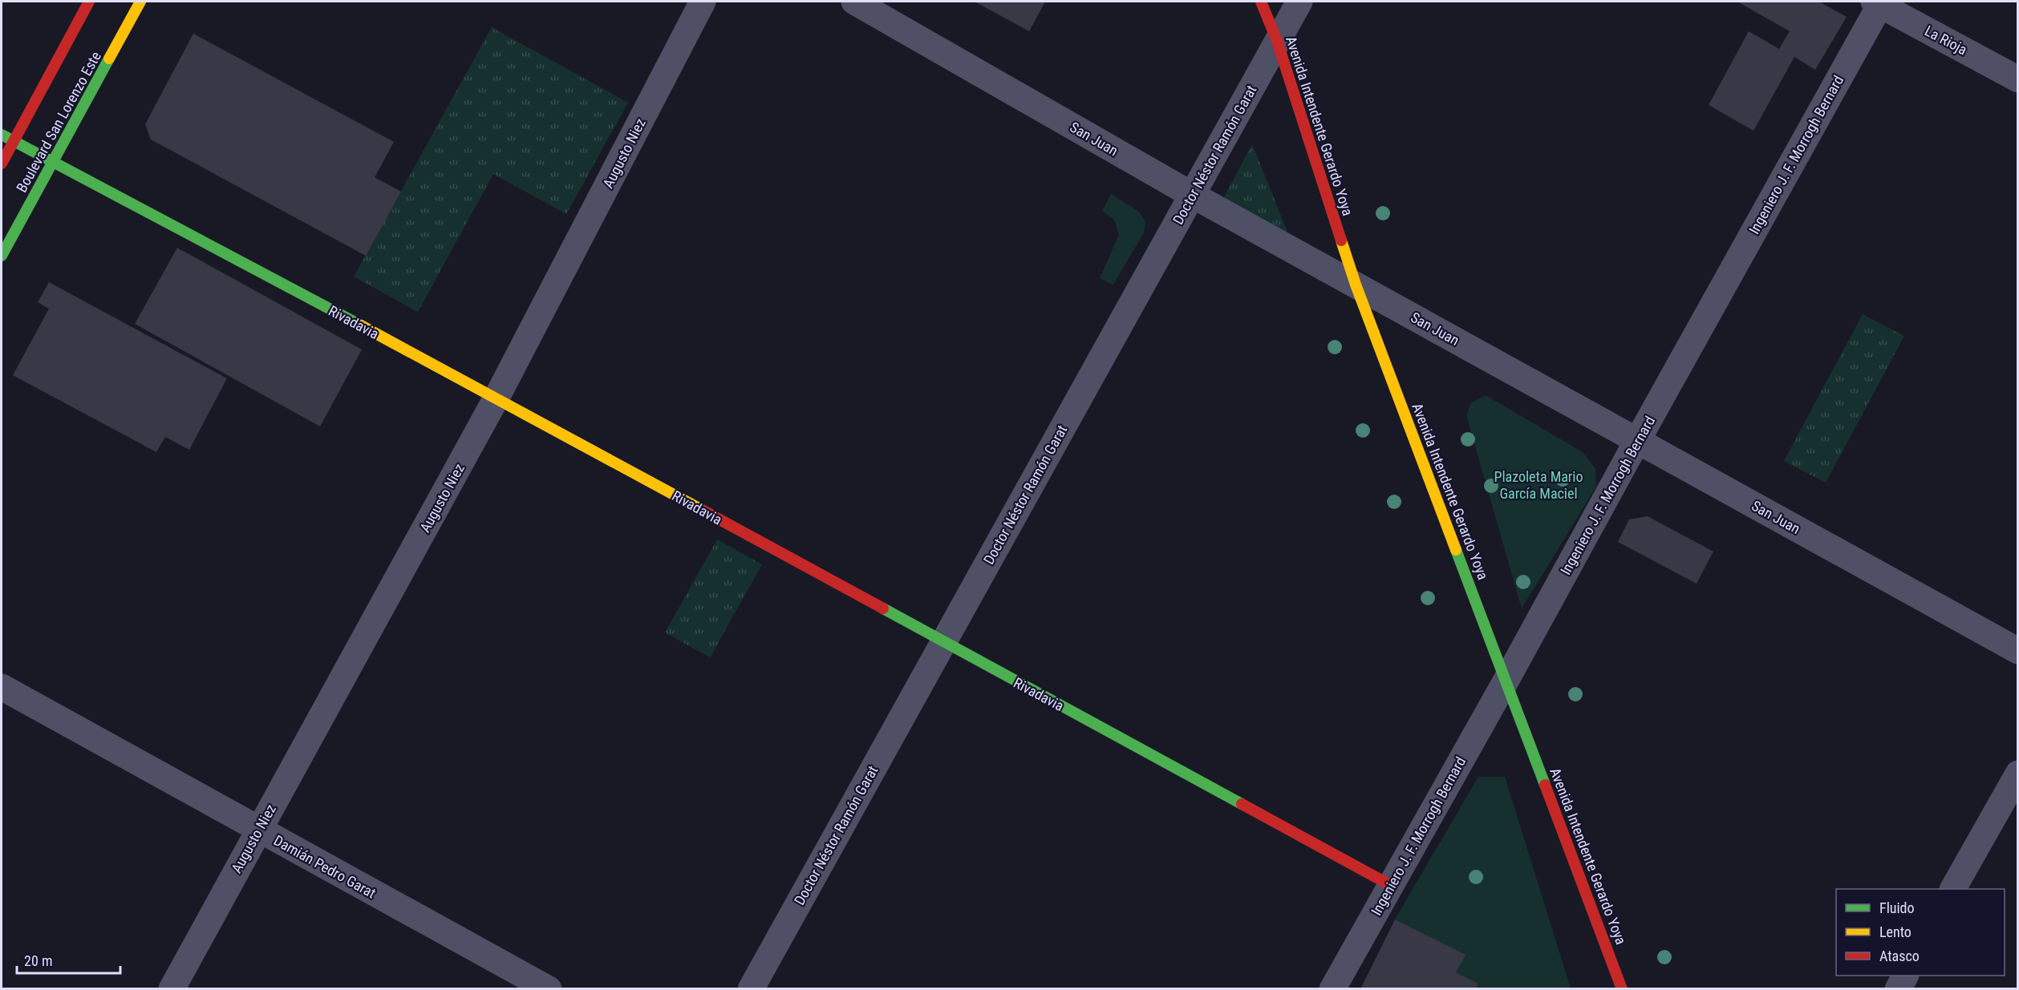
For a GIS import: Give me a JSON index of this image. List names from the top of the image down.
{
  "streets": {
    "street": [
      "La Rioja",
      "Boulevard San Lorenzo Este",
      "Avenida Intendente Gerardo Yoya",
      "San Juan",
      "Augusto Niez",
      "Doctor Néstor Ramón Garat",
      "Ingeniero J. F. Morrogh Bernard",
      "Rivadavia",
      "Damián Pedro Garat"
    ]
  },
  "crossings": [
    ["La Rioja", "Ingeniero J. F. Morrogh Bernard"],
    ["Boulevard San Lorenzo Este", "Rivadavia"],
    ["Avenida Intendente Gerardo Yoya", "San Juan"],
    ["Avenida Intendente Gerardo Yoya", "Doctor Néstor Ramón Garat"],
    ["Avenida Intendente Gerardo Yoya", "Ingeniero J. F. Morrogh Bernard"],
    ["San Juan", "Doctor Néstor Ramón Garat"],
    ["San Juan", "Ingeniero J. F. Morrogh Bernard"],
    ["Augusto Niez", "Rivadavia"],
    ["Augusto Niez", "Damián Pedro Garat"],
    ["Doctor Néstor Ramón Garat", "Rivadavia"],
    ["Ingeniero J. F. Morrogh Bernard", "Rivadavia"]
  ],
  "parks": ["Plazoleta Mario García Maciel"],
  "legend": ["Fluido", "Lento", "Atasco"],
  "scale_bar": "20 m"
}
